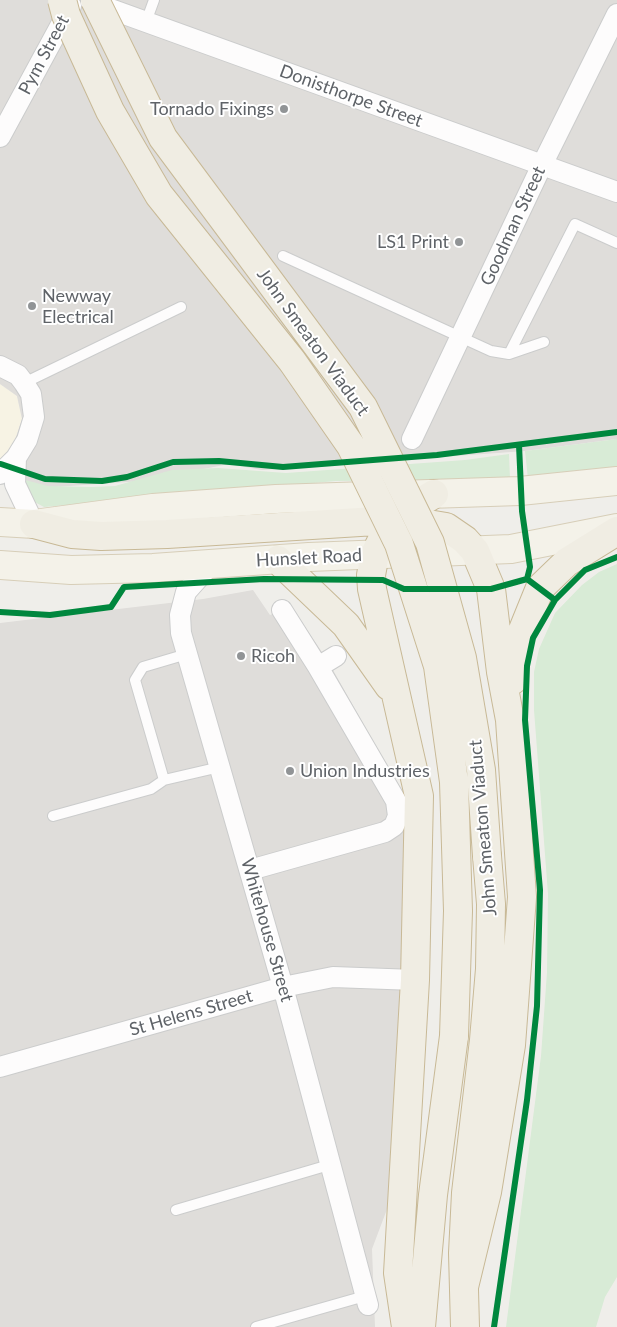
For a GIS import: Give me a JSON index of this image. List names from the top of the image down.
{
  "streets": {
    "highway": ["John Smeaton Viaduct"],
    "main road": ["Hunslet Road"],
    "street": [
      "Pym Street",
      "Donisthorpe Street",
      "Goodman Street",
      "Whitehouse Street",
      "St Helens Street"
    ]
  },
  "crossings": [
    ["Donisthorpe Street", "Goodman Street"],
    ["Hunslet Road", "Whitehouse Street"],
    ["Whitehouse Street", "St Helens Street"]
  ],
  "places": [
    "Tornado Fixings",
    "LS1 Print",
    "Newway Electrical",
    "Ricoh",
    "Union Industries"
  ]
}
